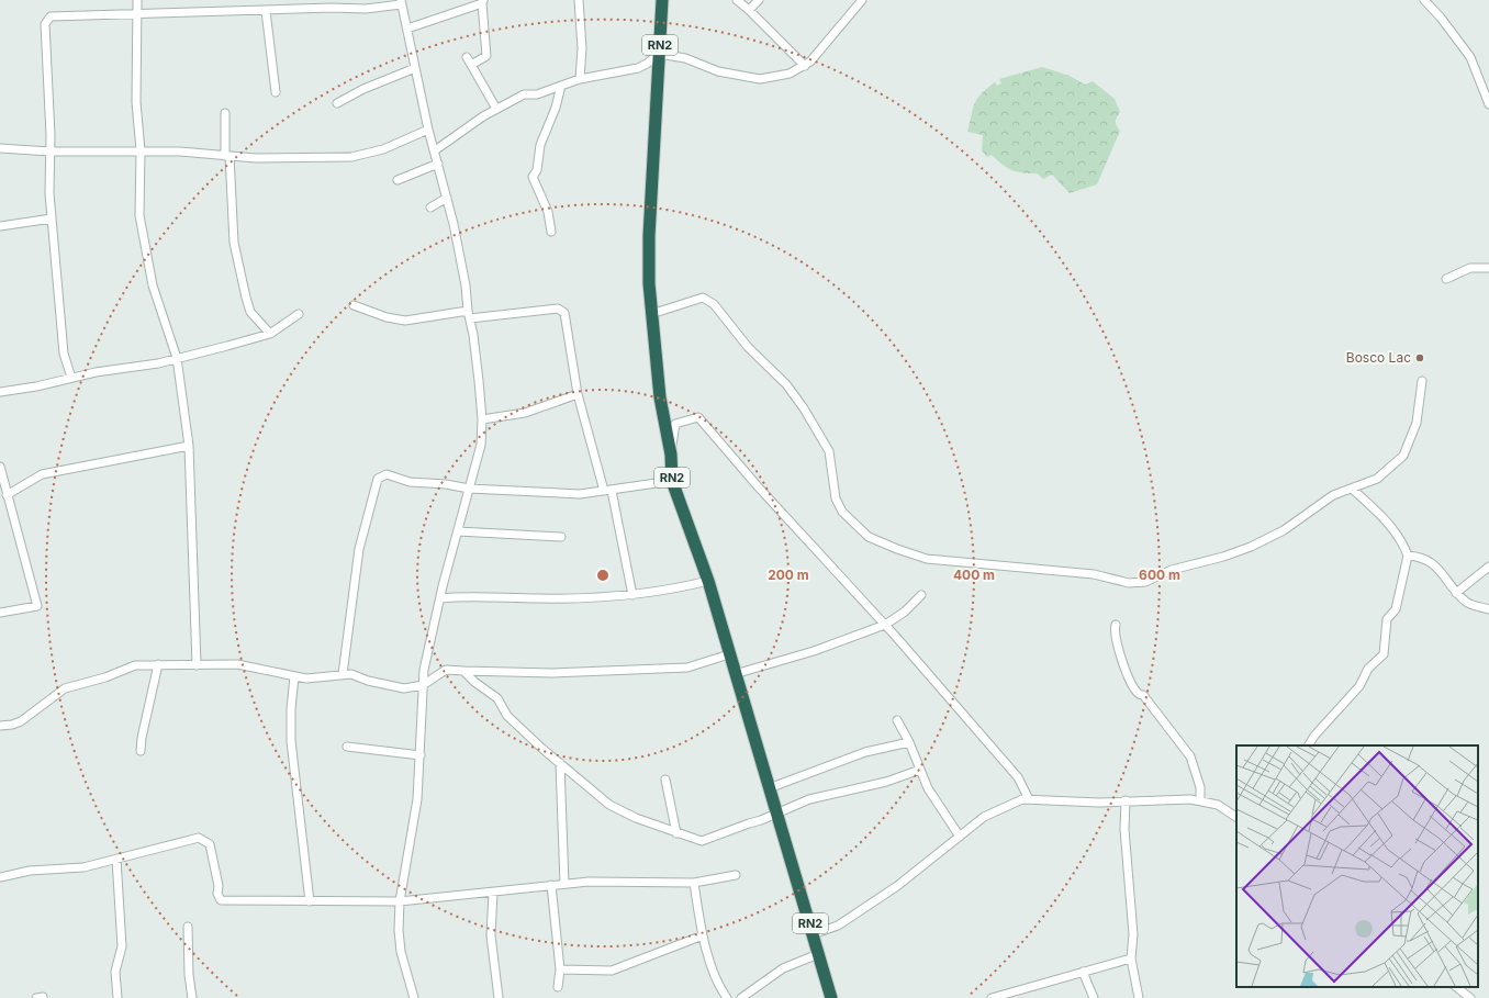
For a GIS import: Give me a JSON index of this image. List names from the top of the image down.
{
  "streets": {
    "highway": ["RN2"]
  },
  "places": ["Bosco Lac"],
  "rings": ["200 m", "400 m", "600 m"]
}
